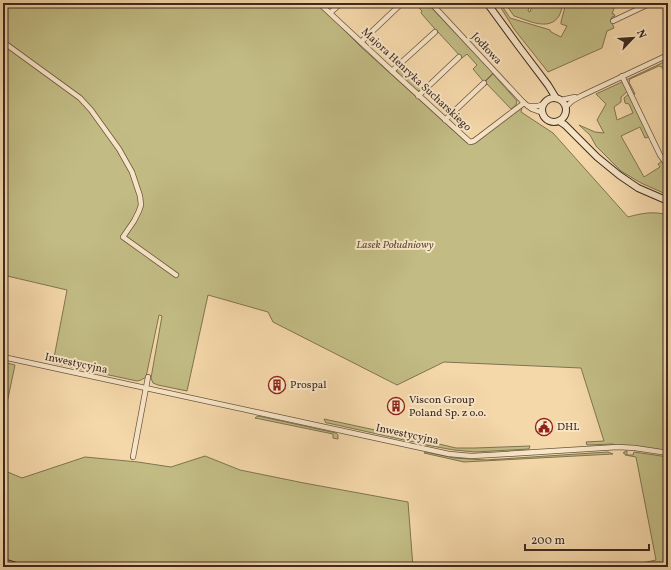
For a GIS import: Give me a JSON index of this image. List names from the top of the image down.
{
  "streets": {
    "street": ["Jodłowa", "Majora Henryka Sucharskiego", "Inwestycyjna"]
  },
  "crossings": [
    ["Jodłowa", "Majora Henryka Sucharskiego"]
  ],
  "parks": ["Lasek Południowy"],
  "places": {
    "building": ["Prospal", "Viscon Group Poland Sp. z o.o."],
    "public building": ["DHL"]
  },
  "scale_bar": "200 m",
  "north": "top right"
}
